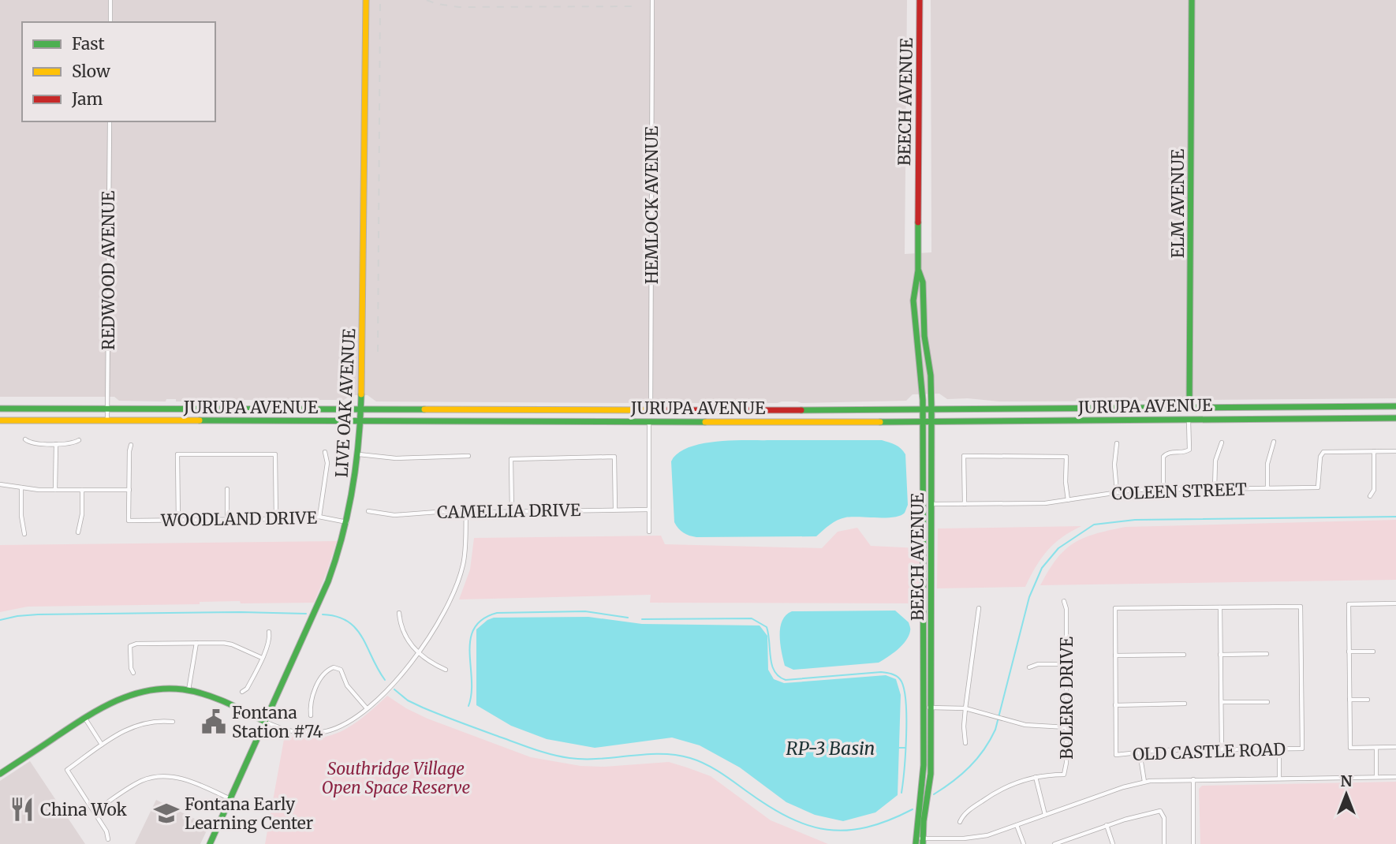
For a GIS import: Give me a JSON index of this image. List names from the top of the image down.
{
  "streets": {
    "main road": [
      "BEECH AVENUE",
      "ELM AVENUE",
      "LIVE OAK AVENUE",
      "JURUPA AVENUE"
    ],
    "street": [
      "HEMLOCK AVENUE",
      "REDWOOD AVENUE",
      "COLEEN STREET",
      "CAMELLIA DRIVE",
      "WOODLAND DRIVE",
      "BOLERO DRIVE",
      "OLD CASTLE ROAD"
    ]
  },
  "crossings": [
    ["BEECH AVENUE", "JURUPA AVENUE"],
    ["BEECH AVENUE", "COLEEN STREET"],
    ["ELM AVENUE", "JURUPA AVENUE"],
    ["HEMLOCK AVENUE", "JURUPA AVENUE"],
    ["REDWOOD AVENUE", "JURUPA AVENUE"],
    ["LIVE OAK AVENUE", "JURUPA AVENUE"],
    ["LIVE OAK AVENUE", "WOODLAND DRIVE"]
  ],
  "water": ["RP-3 Basin"],
  "parks": ["Southridge Village Open Space Reserve"],
  "places": {
    "public building": ["Fontana Station #74"],
    "restaurant": ["China Wok"],
    "school or university": ["Fontana Early Learning Center"]
  },
  "legend": ["Fast", "Slow", "Jam"],
  "north": "top"
}
